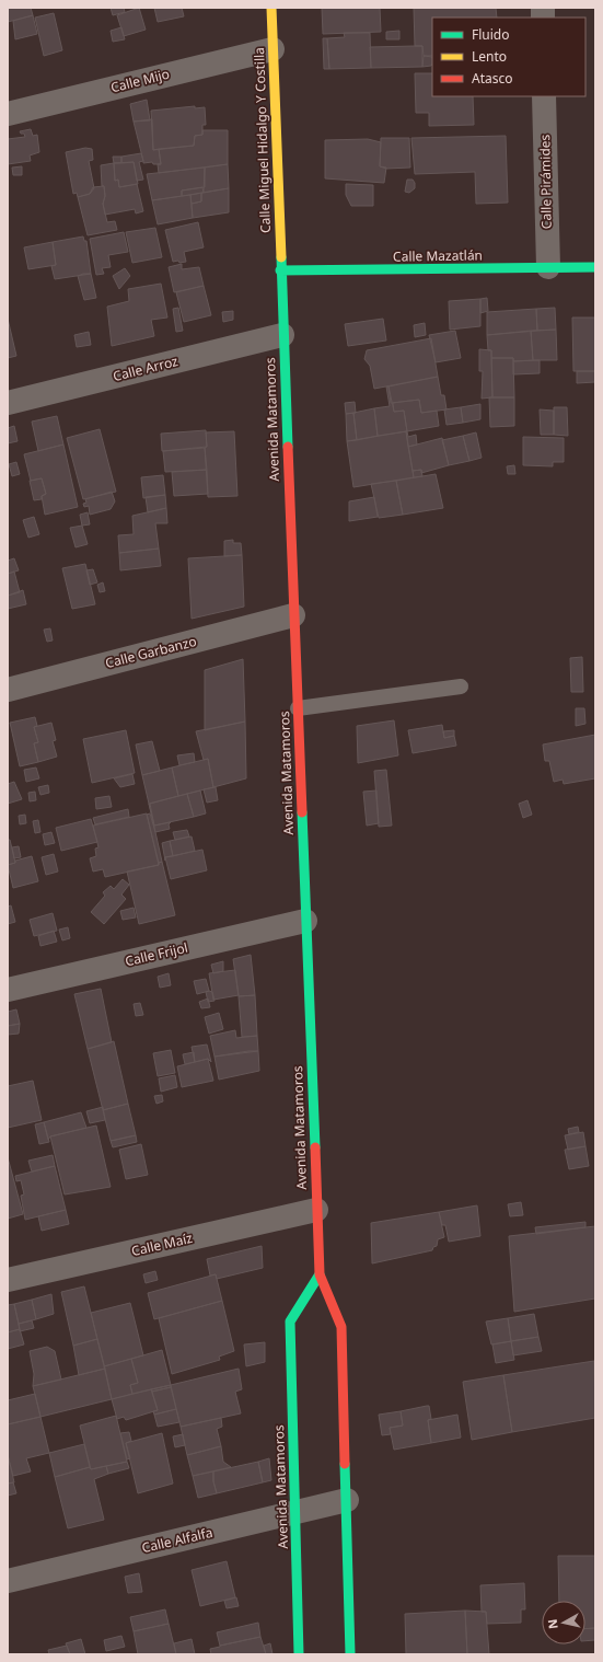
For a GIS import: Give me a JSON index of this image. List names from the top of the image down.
{
  "streets": {
    "street": [
      "Calle Mijo",
      "Calle Miguel Hidalgo Y Costilla",
      "Calle Pirámides",
      "Calle Mazatlán",
      "Calle Arroz",
      "Avenida Matamoros",
      "Calle Garbanzo",
      "Calle Frijol",
      "Calle Maíz",
      "Calle Alfalfa"
    ]
  },
  "crossings": [
    ["Calle Mijo", "Calle Miguel Hidalgo Y Costilla"],
    ["Calle Miguel Hidalgo Y Costilla", "Calle Mazatlán"],
    ["Calle Miguel Hidalgo Y Costilla", "Avenida Matamoros"],
    ["Calle Pirámides", "Calle Mazatlán"],
    ["Calle Mazatlán", "Avenida Matamoros"],
    ["Calle Arroz", "Avenida Matamoros"],
    ["Avenida Matamoros", "Calle Garbanzo"],
    ["Avenida Matamoros", "Calle Frijol"],
    ["Avenida Matamoros", "Calle Maíz"],
    ["Avenida Matamoros", "Calle Alfalfa"]
  ],
  "legend": ["Fluido", "Lento", "Atasco"],
  "north": "left"
}
